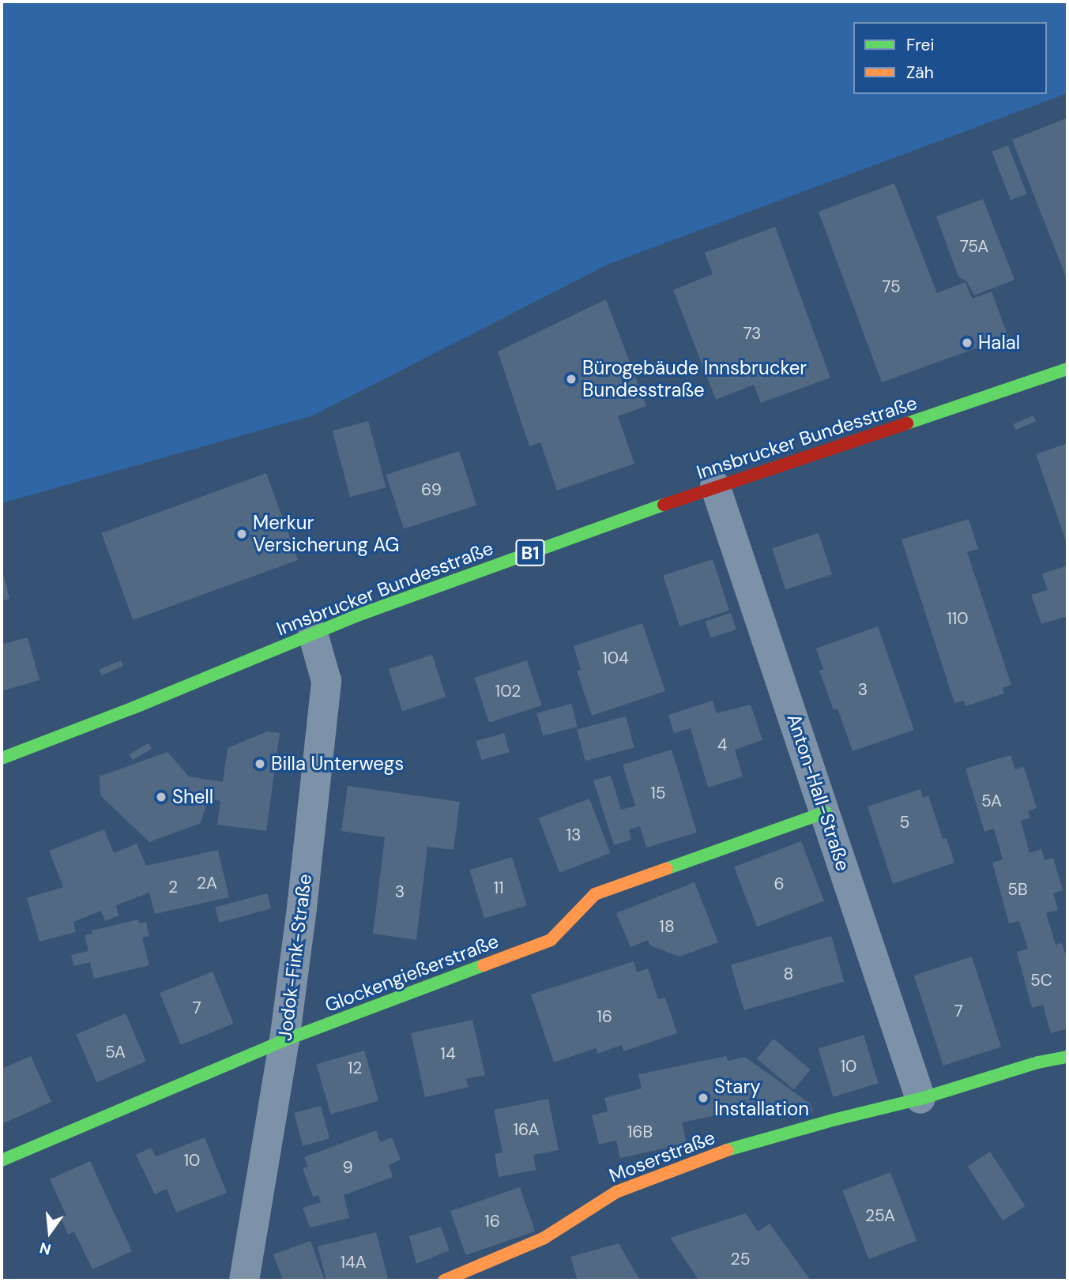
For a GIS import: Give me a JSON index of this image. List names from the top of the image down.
{
  "streets": {
    "street": [
      "Innsbrucker Bundesstraße",
      "B1",
      "Anton-Hall-Straße",
      "Jodok-Fink-Straße",
      "Glockengießerstraße",
      "Moserstraße"
    ]
  },
  "crossings": [
    ["Innsbrucker Bundesstraße", "Anton-Hall-Straße"],
    ["Innsbrucker Bundesstraße", "Jodok-Fink-Straße"],
    ["Anton-Hall-Straße", "Glockengießerstraße"],
    ["Anton-Hall-Straße", "Moserstraße"],
    ["Jodok-Fink-Straße", "Glockengießerstraße"]
  ],
  "places": [
    "Halal",
    "Bürogebäude Innsbrucker Bundesstraße",
    "Merkur Versicherung AG",
    "Billa Unterwegs",
    "Shell",
    "Stary Installation"
  ],
  "house_numbers": [
    "75A",
    "75",
    "73",
    "69",
    "110",
    "104",
    "3",
    "102",
    "4",
    "15",
    "5A",
    "5",
    "13",
    "2A",
    "6",
    "2",
    "11",
    "5B",
    "3",
    "18",
    "8",
    "5C",
    "7",
    "7",
    "16",
    "5A",
    "14",
    "10",
    "12",
    "16A",
    "16B",
    "10",
    "9",
    "25A",
    "16",
    "25",
    "14A"
  ],
  "legend": ["Frei", "Zäh"],
  "north": "bottom"
}
